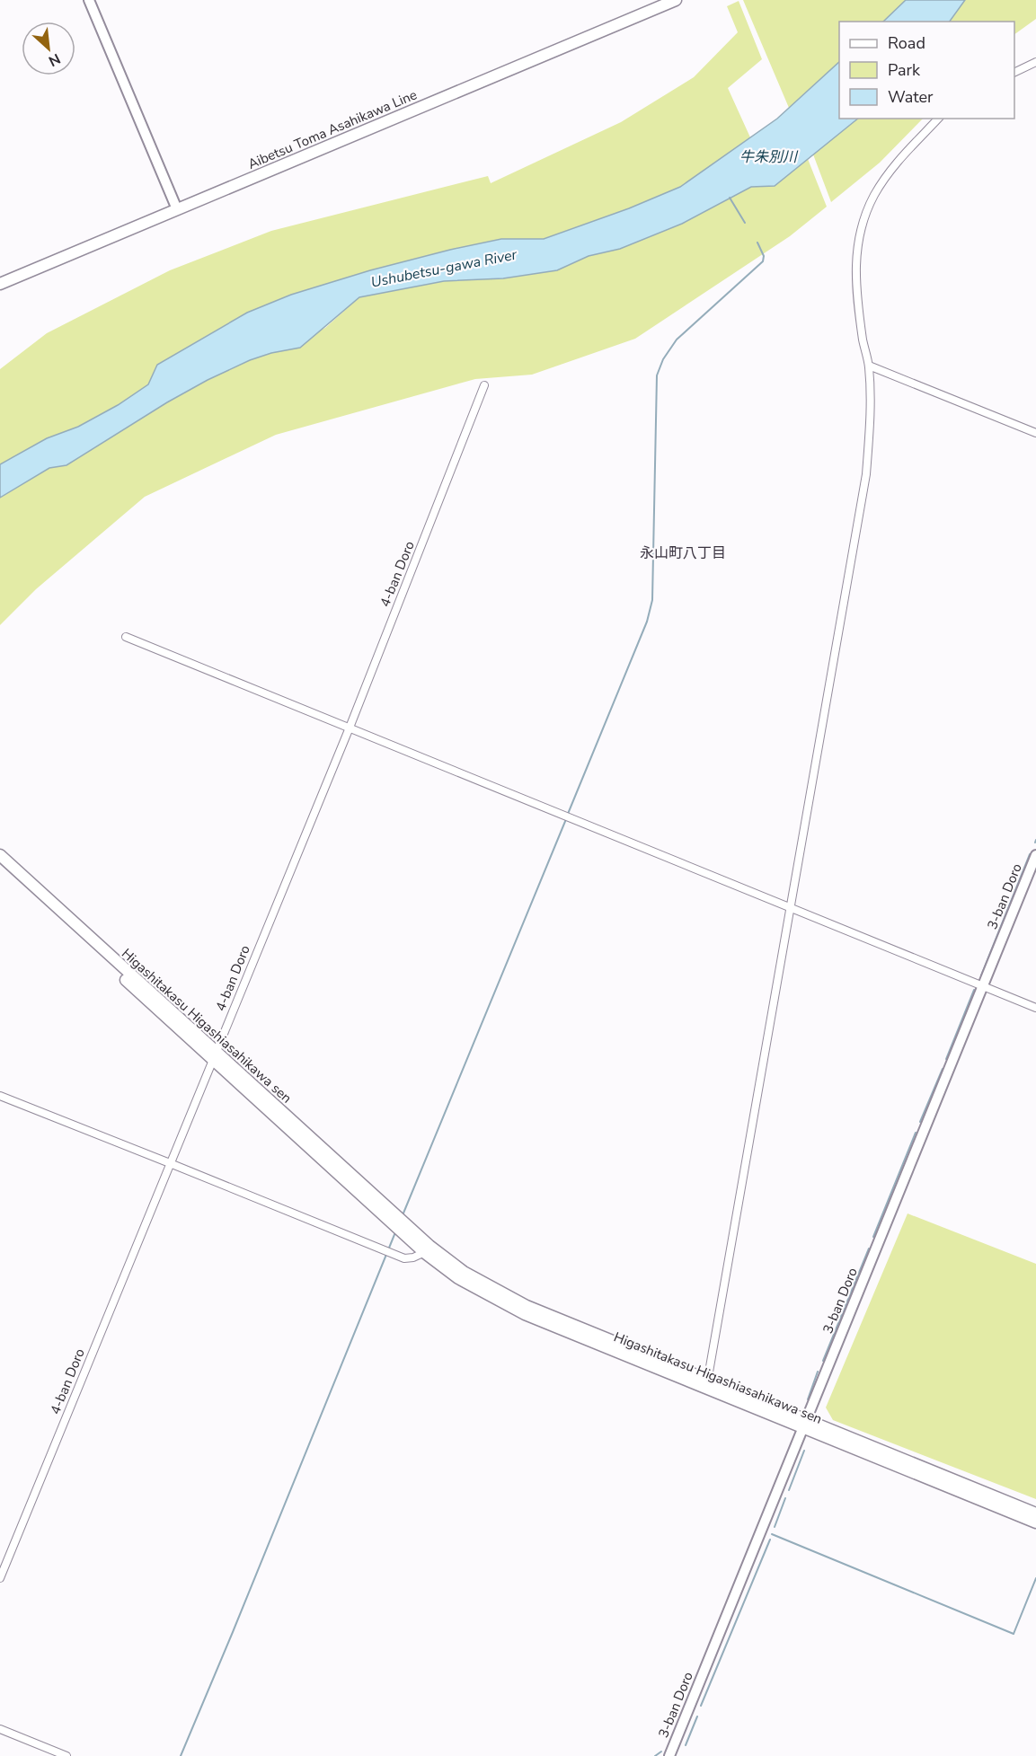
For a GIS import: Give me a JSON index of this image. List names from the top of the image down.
{
  "streets": {
    "main road": ["Aibetsu Toma Asahikawa Line", "Higashitakasu Higashiasahikawa sen"],
    "street": ["4-ban Doro", "3-ban Doro"]
  },
  "crossings": [
    ["4-ban Doro", "Higashitakasu Higashiasahikawa sen"],
    ["3-ban Doro", "Higashitakasu Higashiasahikawa sen"]
  ],
  "districts": ["永山町八丁目"],
  "water": ["牛朱別川", "Ushubetsu-gawa River"],
  "legend": ["Road", "Park", "Water"],
  "north": "bottom right"
}
